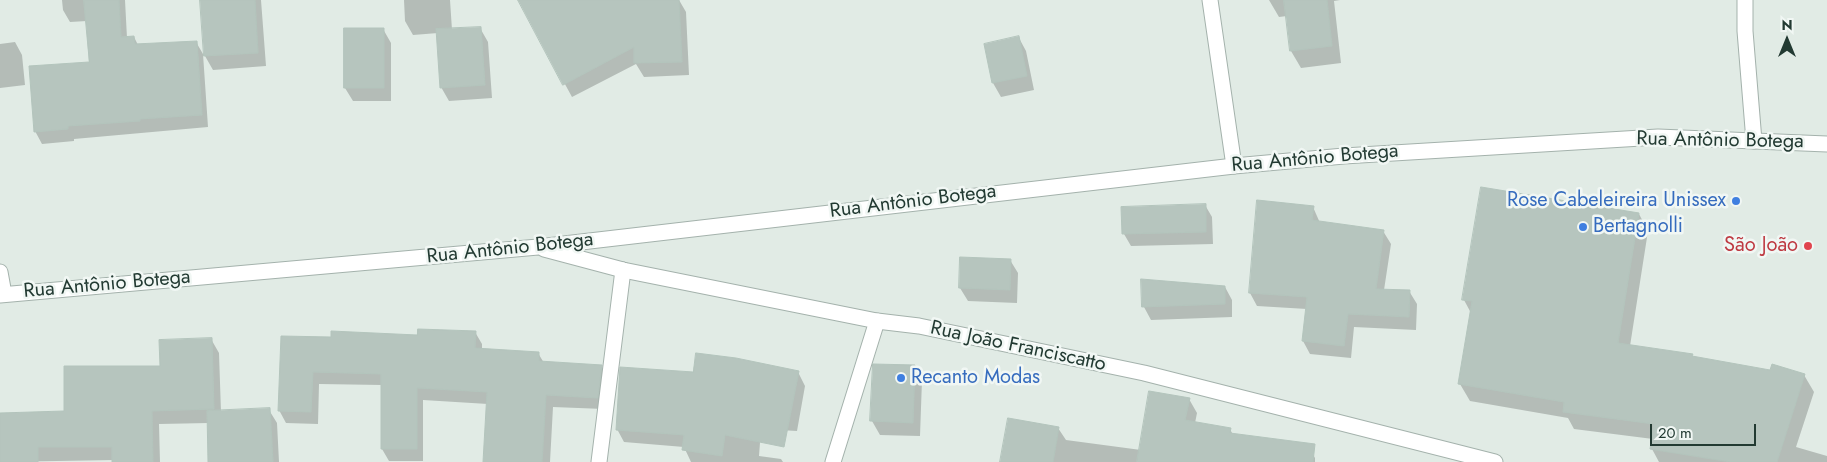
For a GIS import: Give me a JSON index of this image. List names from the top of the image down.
{
  "streets": {
    "street": ["Rua Antônio Botega", "Rua João Franciscatto"]
  },
  "crossings": [
    ["Rua Antônio Botega", "Rua João Franciscatto"]
  ],
  "places": [
    "Rose Cabeleireira Unissex",
    "Bertagnolli",
    "São João",
    "Recanto Modas"
  ],
  "scale_bar": "20 m",
  "north": "top"
}
